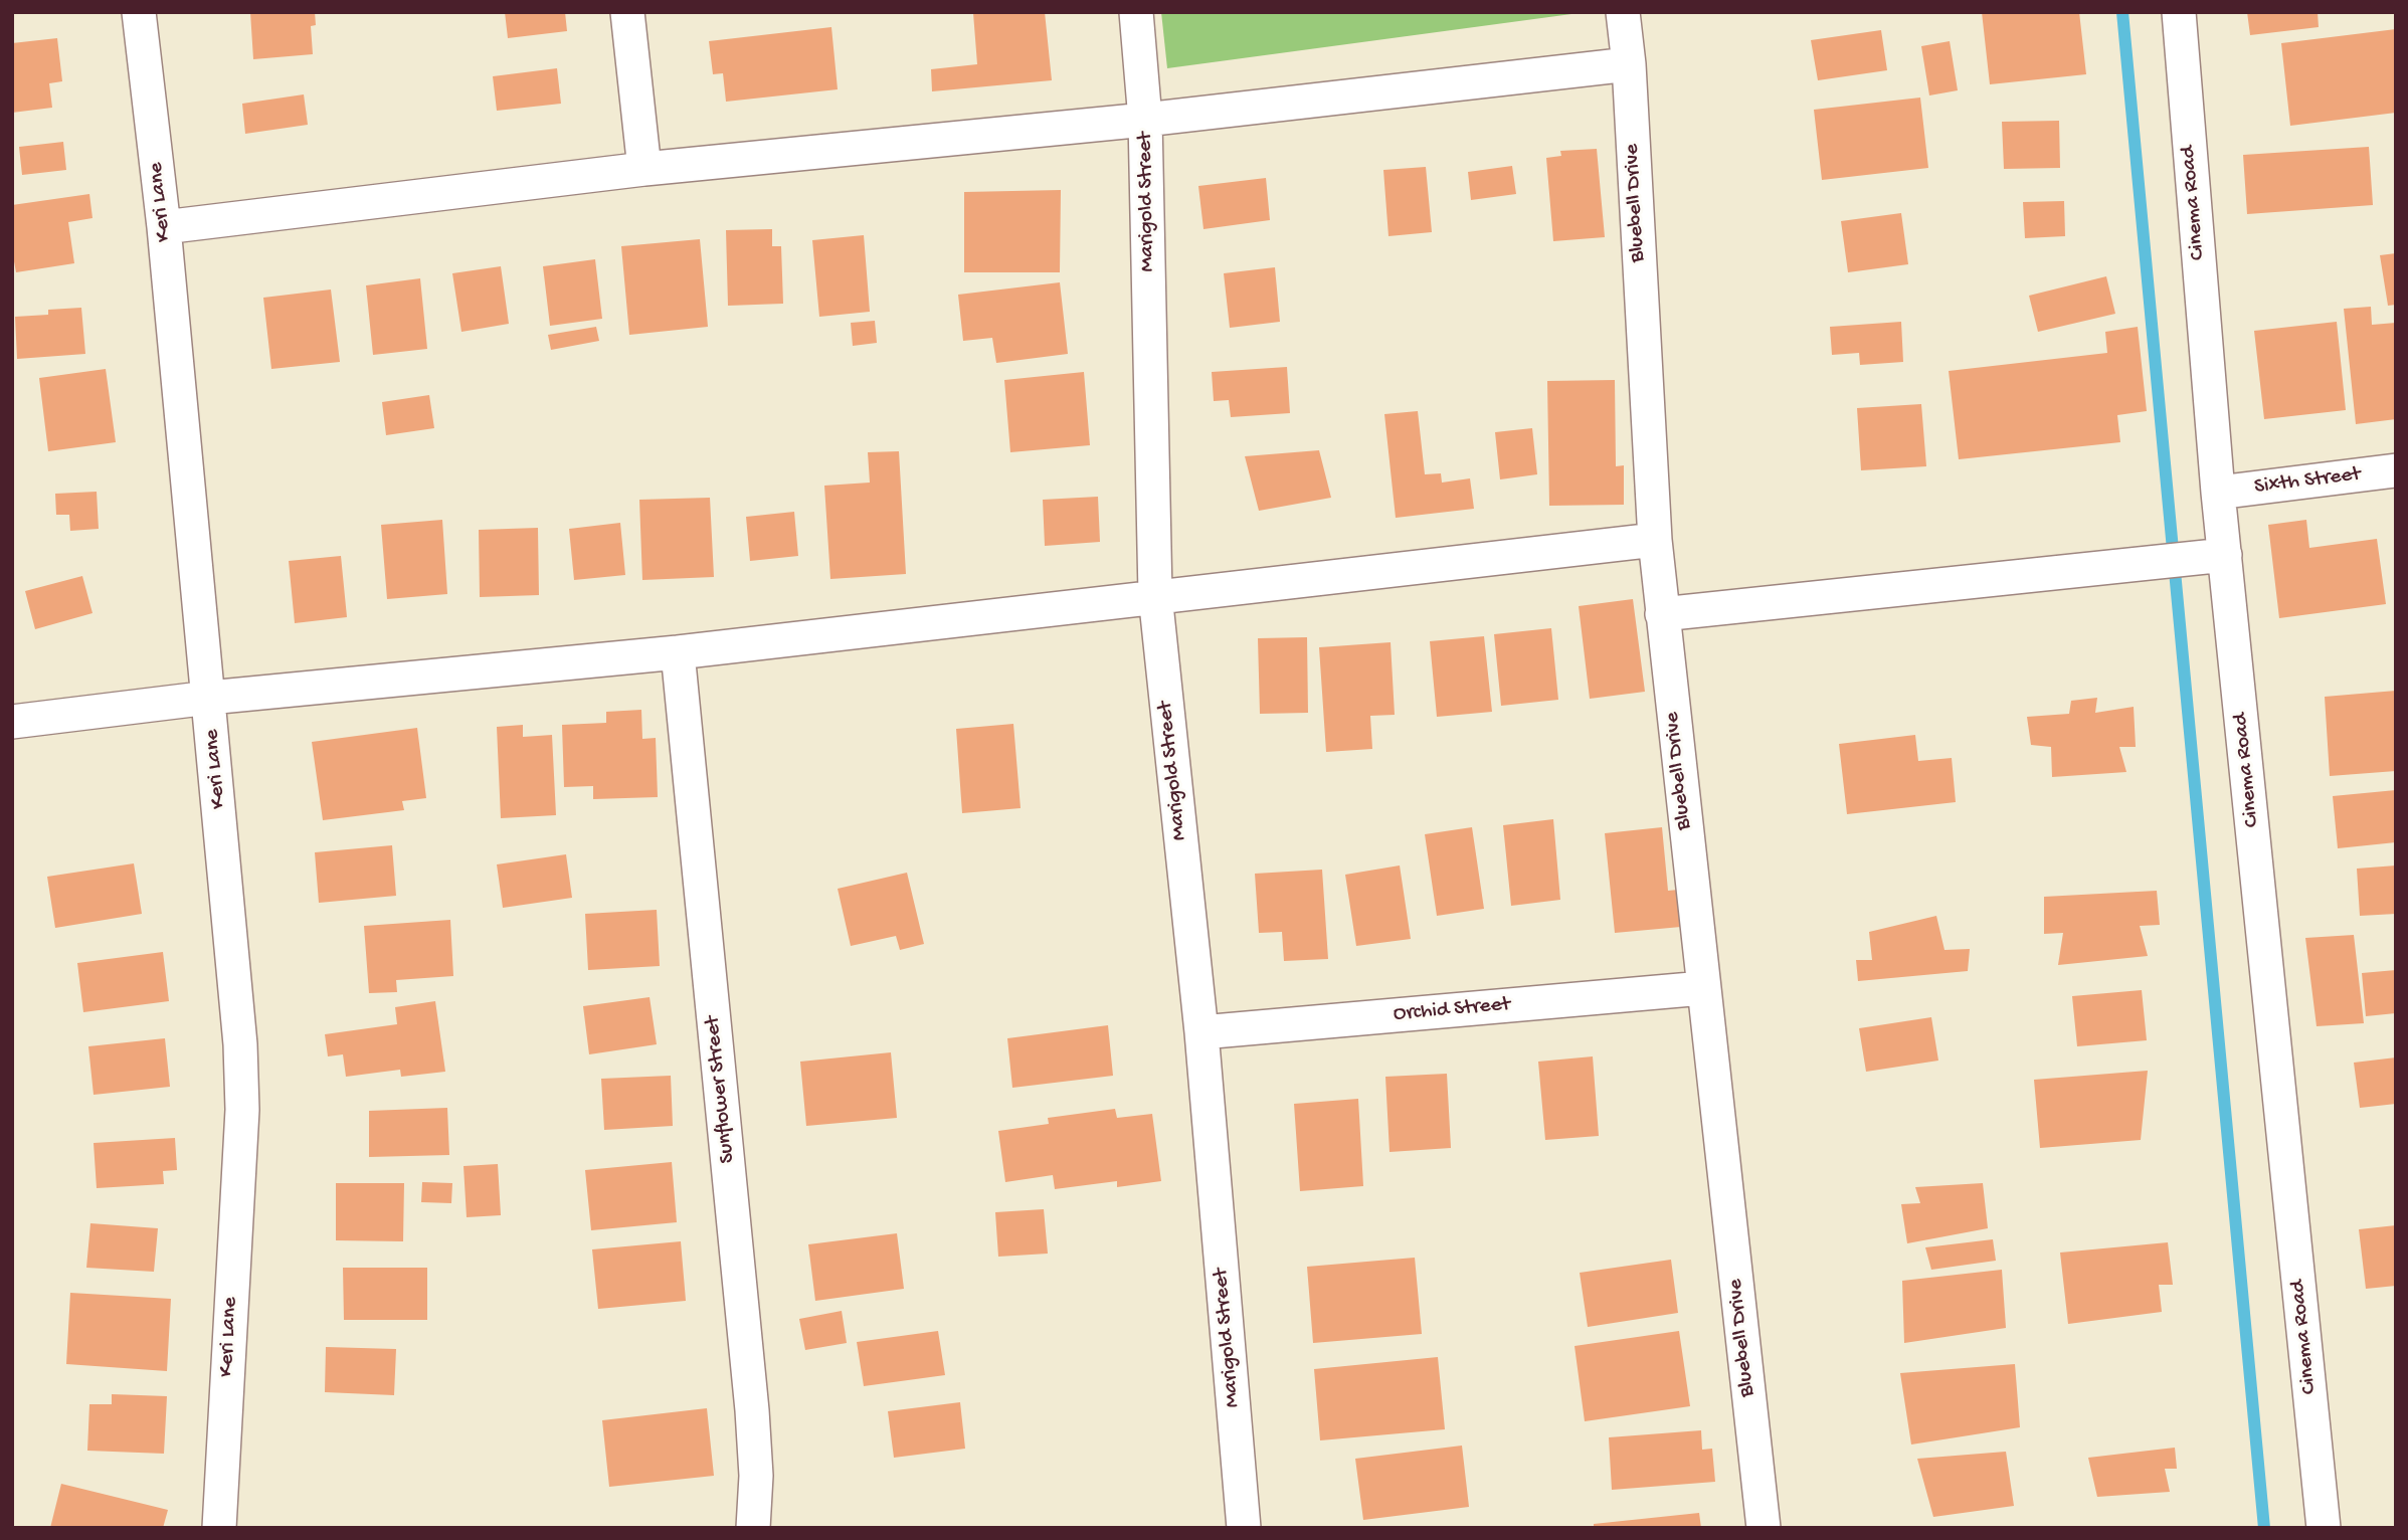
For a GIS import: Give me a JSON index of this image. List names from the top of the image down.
{
  "streets": {
    "street": [
      "Keri Lane",
      "Marigold Street",
      "Bluebell Drive",
      "Cinema Road",
      "Sixth Street",
      "Orchid Street",
      "Sunflower Street"
    ]
  },
  "crossings": [
    ["Marigold Street", "Orchid Street"],
    ["Bluebell Drive", "Orchid Street"],
    ["Cinema Road", "Sixth Street"]
  ]
}
